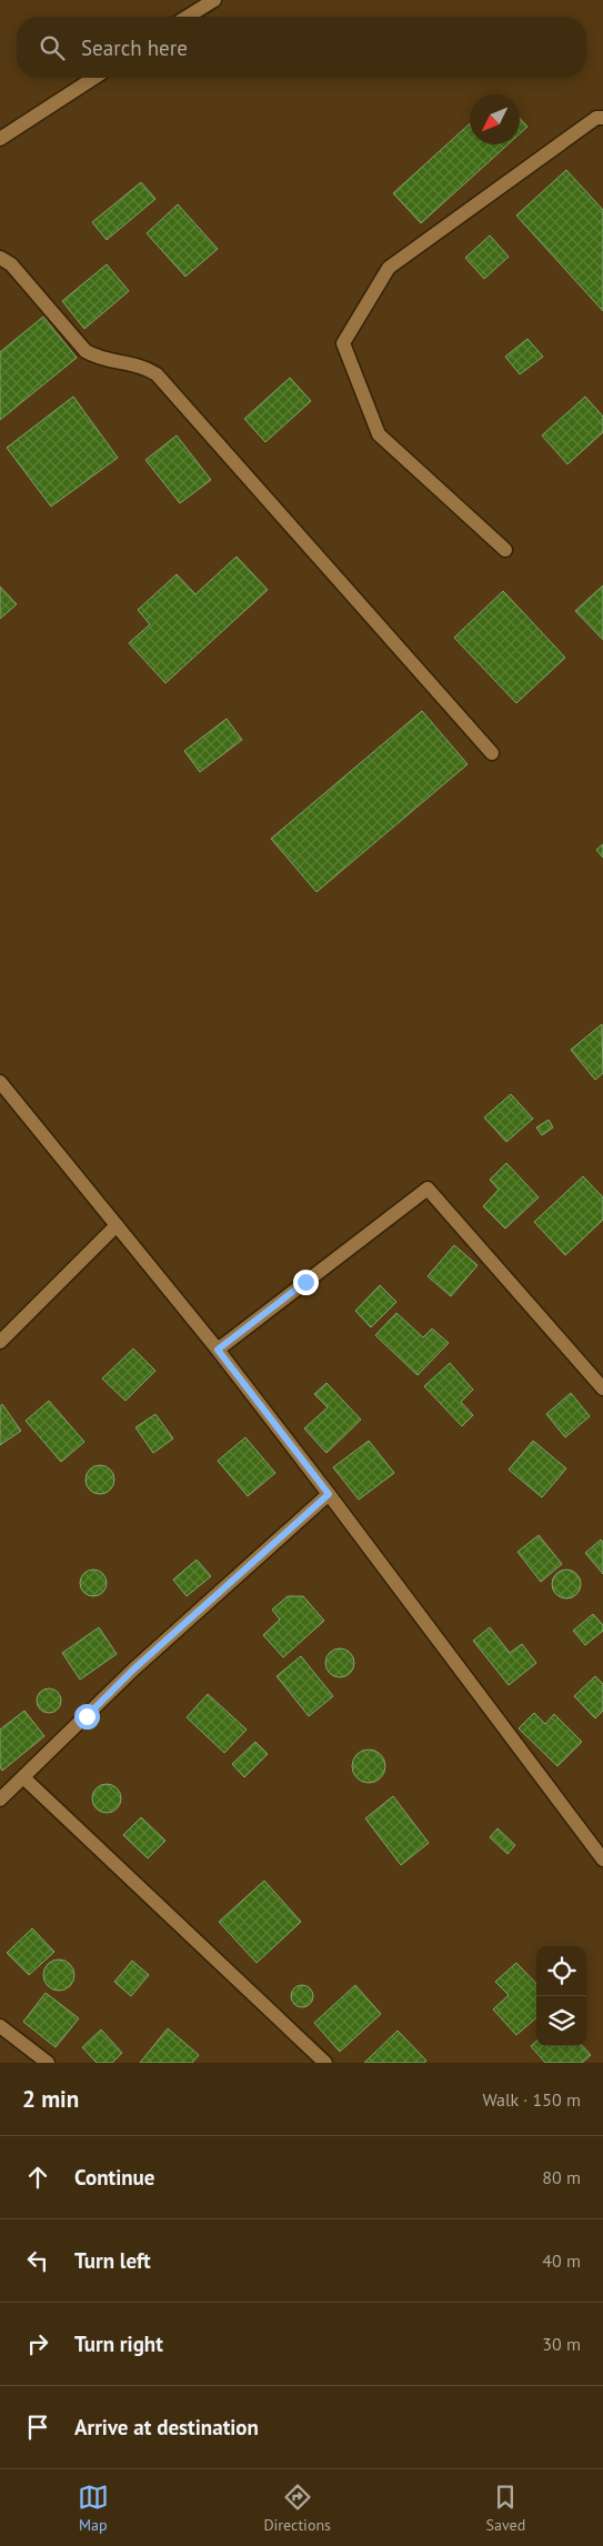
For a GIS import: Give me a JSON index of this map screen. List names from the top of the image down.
{
  "north": "bottom left",
  "page": {
    "search": "Search here",
    "heading": ["2 min", "Walk · 150 m"],
    "list": [
      ["Continue", "80 m"],
      ["Turn left", "40 m"],
      ["Turn right", "30 m"],
      "Arrive at destination"
    ],
    "nav": ["Map", "Directions", "Saved"]
  }
}
